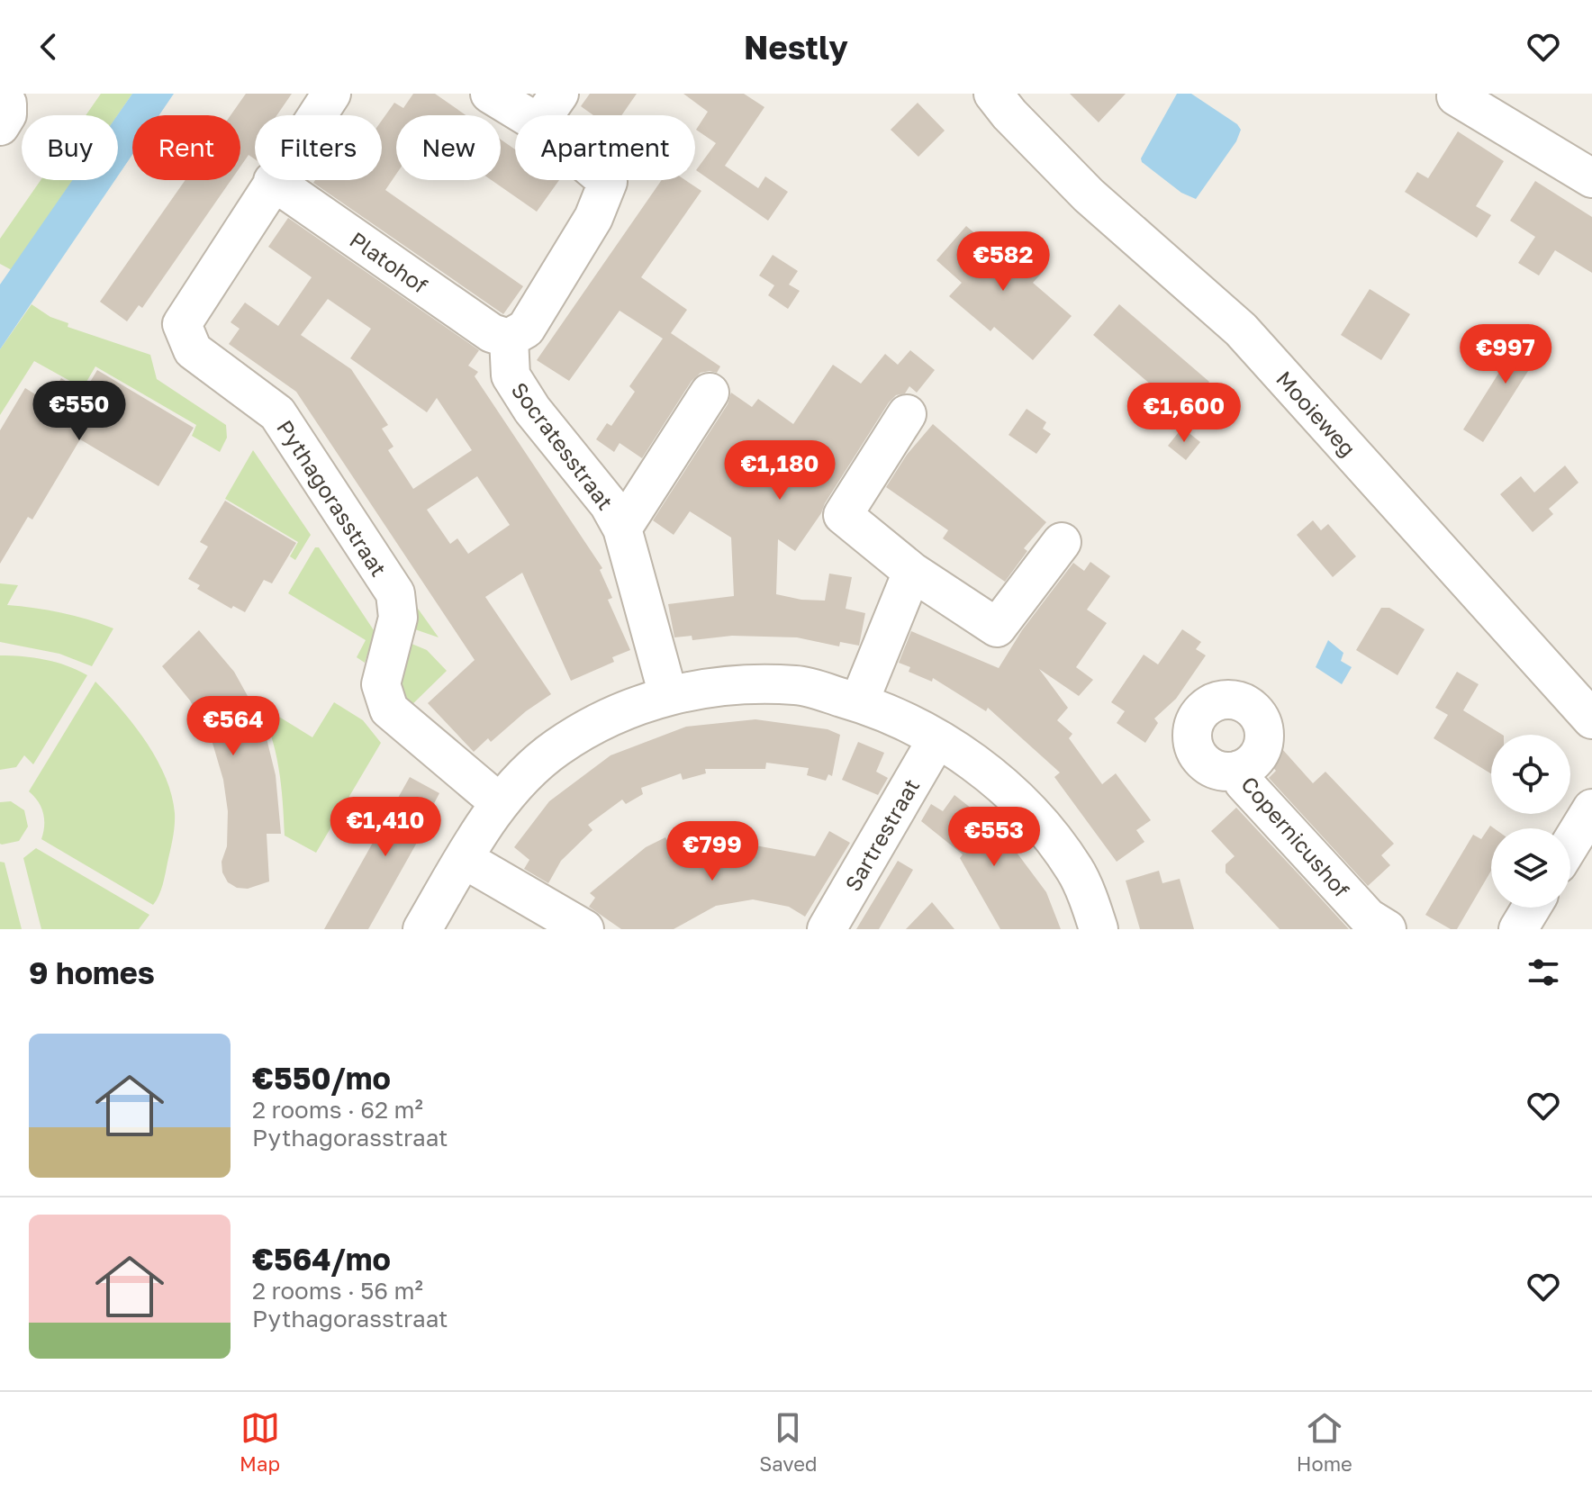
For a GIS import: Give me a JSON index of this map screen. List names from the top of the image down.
{
  "streets": {
    "street": [
      "Platohof",
      "Mooieweg",
      "Socratesstraat",
      "Pythagorasstraat",
      "Sartrestraat",
      "Copernicushof"
    ]
  },
  "crossings": [
    ["Platohof", "Socratesstraat"],
    ["Platohof", "Pythagorasstraat"]
  ],
  "page": {
    "header": "Nestly",
    "chip": [
      "Buy",
      "Rent",
      "Filters",
      "New",
      "Apartment"
    ],
    "price": [
      "€582",
      "€997",
      "€550",
      "€1,600",
      "€1,180",
      "€564",
      "€1,410",
      "€553",
      "€799"
    ],
    "heading": "9 homes",
    "list": [
      {
        "name": "€550/mo",
        "note": "2 rooms · 62 m² · Pythagorasstraat"
      },
      {
        "name": "€564/mo",
        "note": "2 rooms · 56 m² · Pythagorasstraat"
      }
    ],
    "tabs": ["Map", "Saved", "Home"]
  }
}
